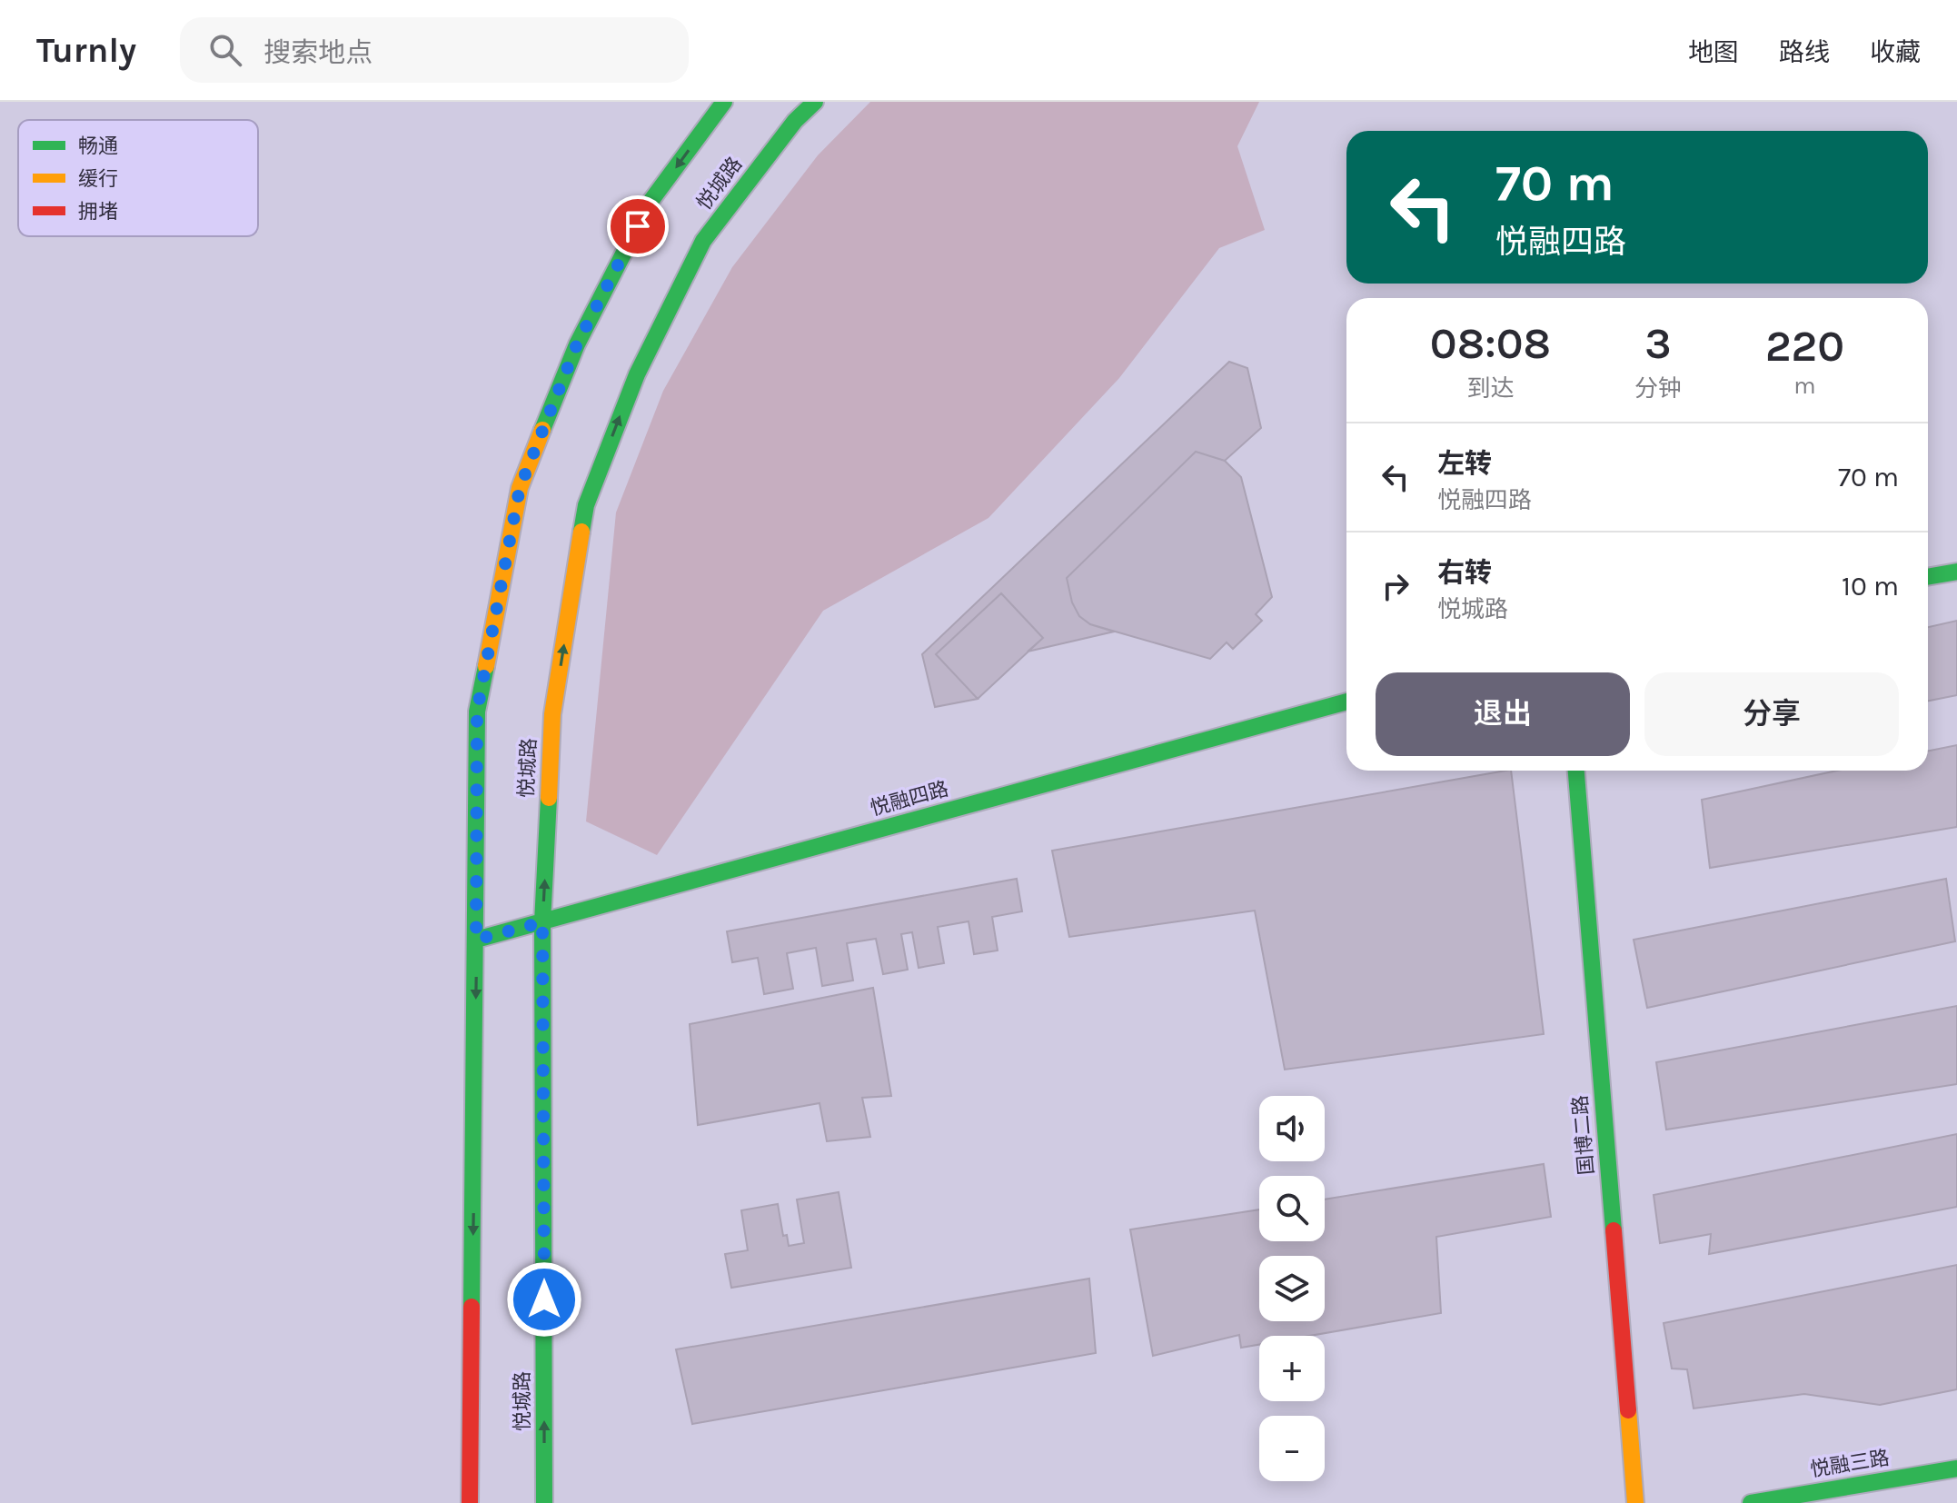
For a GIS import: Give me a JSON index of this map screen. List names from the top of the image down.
{
  "streets": {
    "main road": [
      "悦城路",
      "悦融四路",
      "国博二路",
      "悦融三路"
    ]
  },
  "crossings": [
    ["悦城路", "悦融四路"]
  ],
  "legend": ["畅通", "缓行", "拥堵"],
  "page": {
    "header": "Turnly",
    "search": "搜索地点",
    "nav": ["地图", "路线", "收藏"],
    "turn": ["70 m", "悦融四路"],
    "eta": [
      "08:08",
      "到达",
      "3",
      "分钟",
      "220",
      "m"
    ],
    "list": [
      {
        "name": "左转",
        "note": "悦融四路",
        "value": "70 m"
      },
      {
        "name": "右转",
        "note": "悦城路",
        "value": "10 m"
      }
    ],
    "buttons": ["退出", "分享"],
    "map_buttons": ["+", "−"]
  }
}
